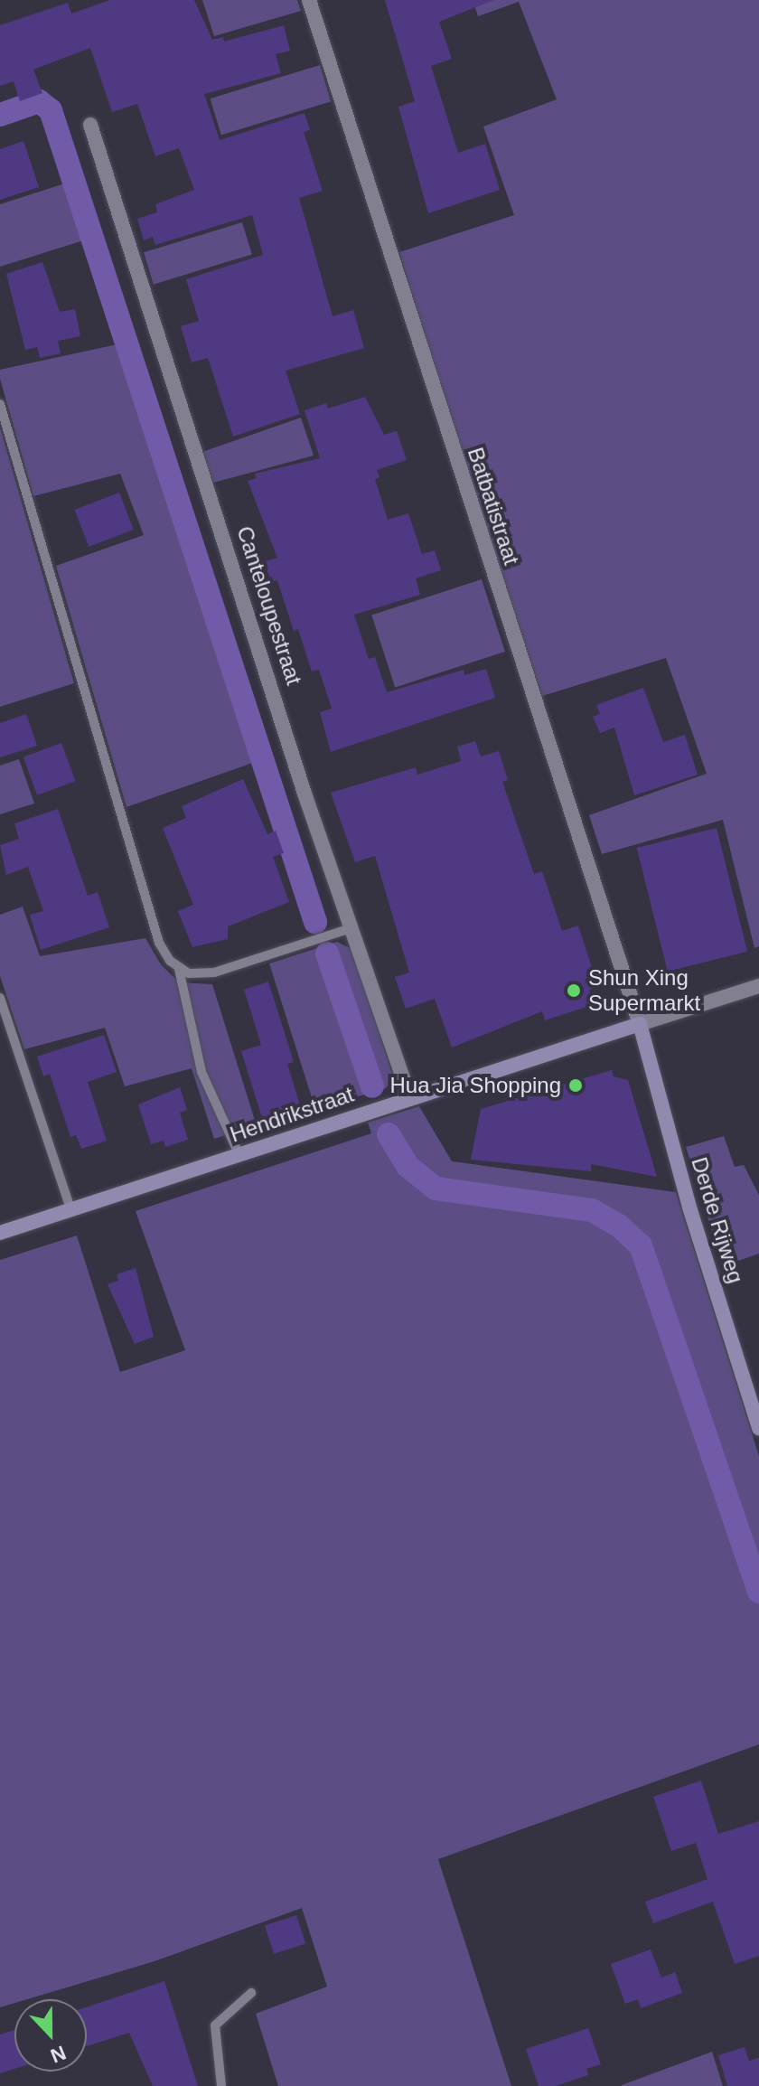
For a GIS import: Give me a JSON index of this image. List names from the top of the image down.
{
  "streets": {
    "street": [
      "Batbatistraat",
      "Canteloupestraat",
      "Hendrikstraat",
      "Derde Rijweg"
    ]
  },
  "crossings": [
    ["Batbatistraat", "Hendrikstraat"],
    ["Batbatistraat", "Derde Rijweg"],
    ["Canteloupestraat", "Hendrikstraat"],
    ["Hendrikstraat", "Derde Rijweg"]
  ],
  "places": ["Shun Xing Supermarkt", "Hua Jia Shopping"],
  "north": "bottom"
}
